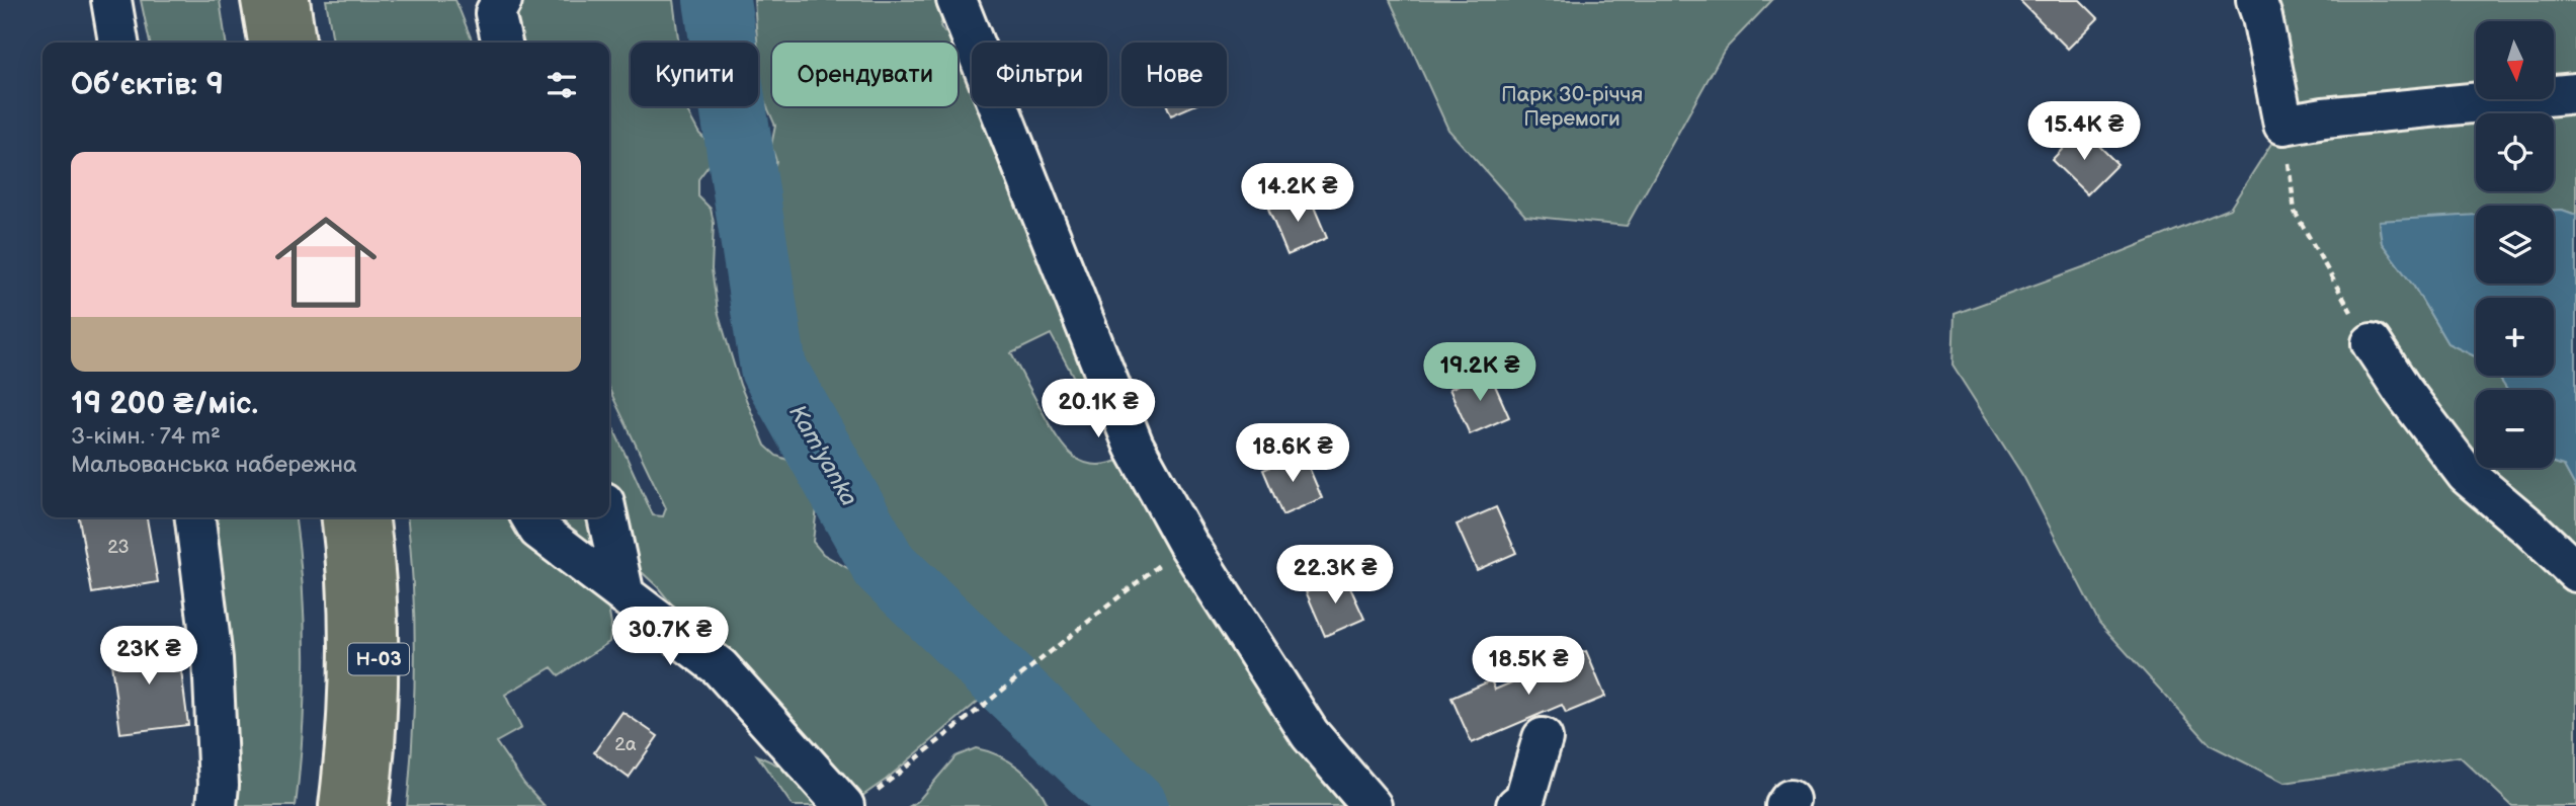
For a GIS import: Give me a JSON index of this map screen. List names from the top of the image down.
{
  "streets": {
    "main road": ["Н-03"]
  },
  "water": ["Kam'yanka"],
  "parks": ["Парк 30-річчя Перемоги"],
  "house_numbers": ["23", "2а"],
  "north": "bottom",
  "page": {
    "map_buttons": ["+", "−"],
    "chip": [
      "Купити",
      "Орендувати",
      "Фільтри",
      "Нове"
    ],
    "heading": "Об’єктів: 9",
    "price": [
      "15.4K ₴",
      "14.2K ₴",
      "19.2K ₴",
      "20.1K ₴",
      "18.6K ₴",
      "22.3K ₴",
      "30.7K ₴",
      "23K ₴",
      "18.5K ₴"
    ],
    "list": [
      {
        "name": "19 200 ₴/міс.",
        "note": "3-кімн. · 74 m² · Мальованська набережна"
      }
    ]
  }
}
